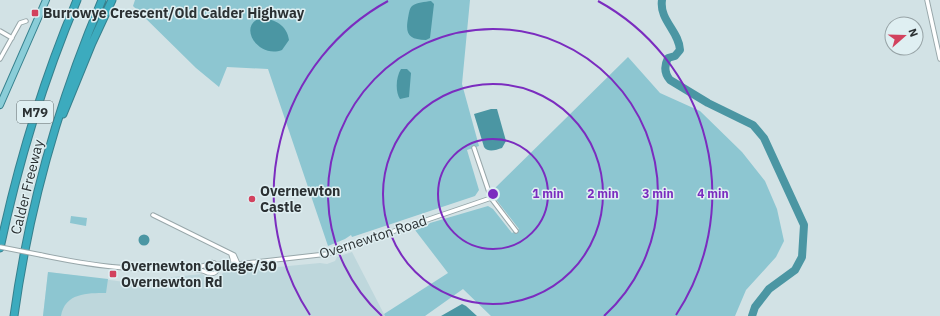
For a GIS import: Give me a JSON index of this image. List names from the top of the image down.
{
  "streets": {
    "highway": ["M79", "Calder Freeway"],
    "street": ["Overnewton Road"]
  },
  "places": {
    "transit": ["Burrowye Crescent/Old Calder Highway", "Overnewton College/30 Overnewton Rd"],
    "other": ["Overnewton Castle"]
  },
  "north": "right",
  "rings": [
    "1 min",
    "2 min",
    "3 min",
    "4 min"
  ]
}
